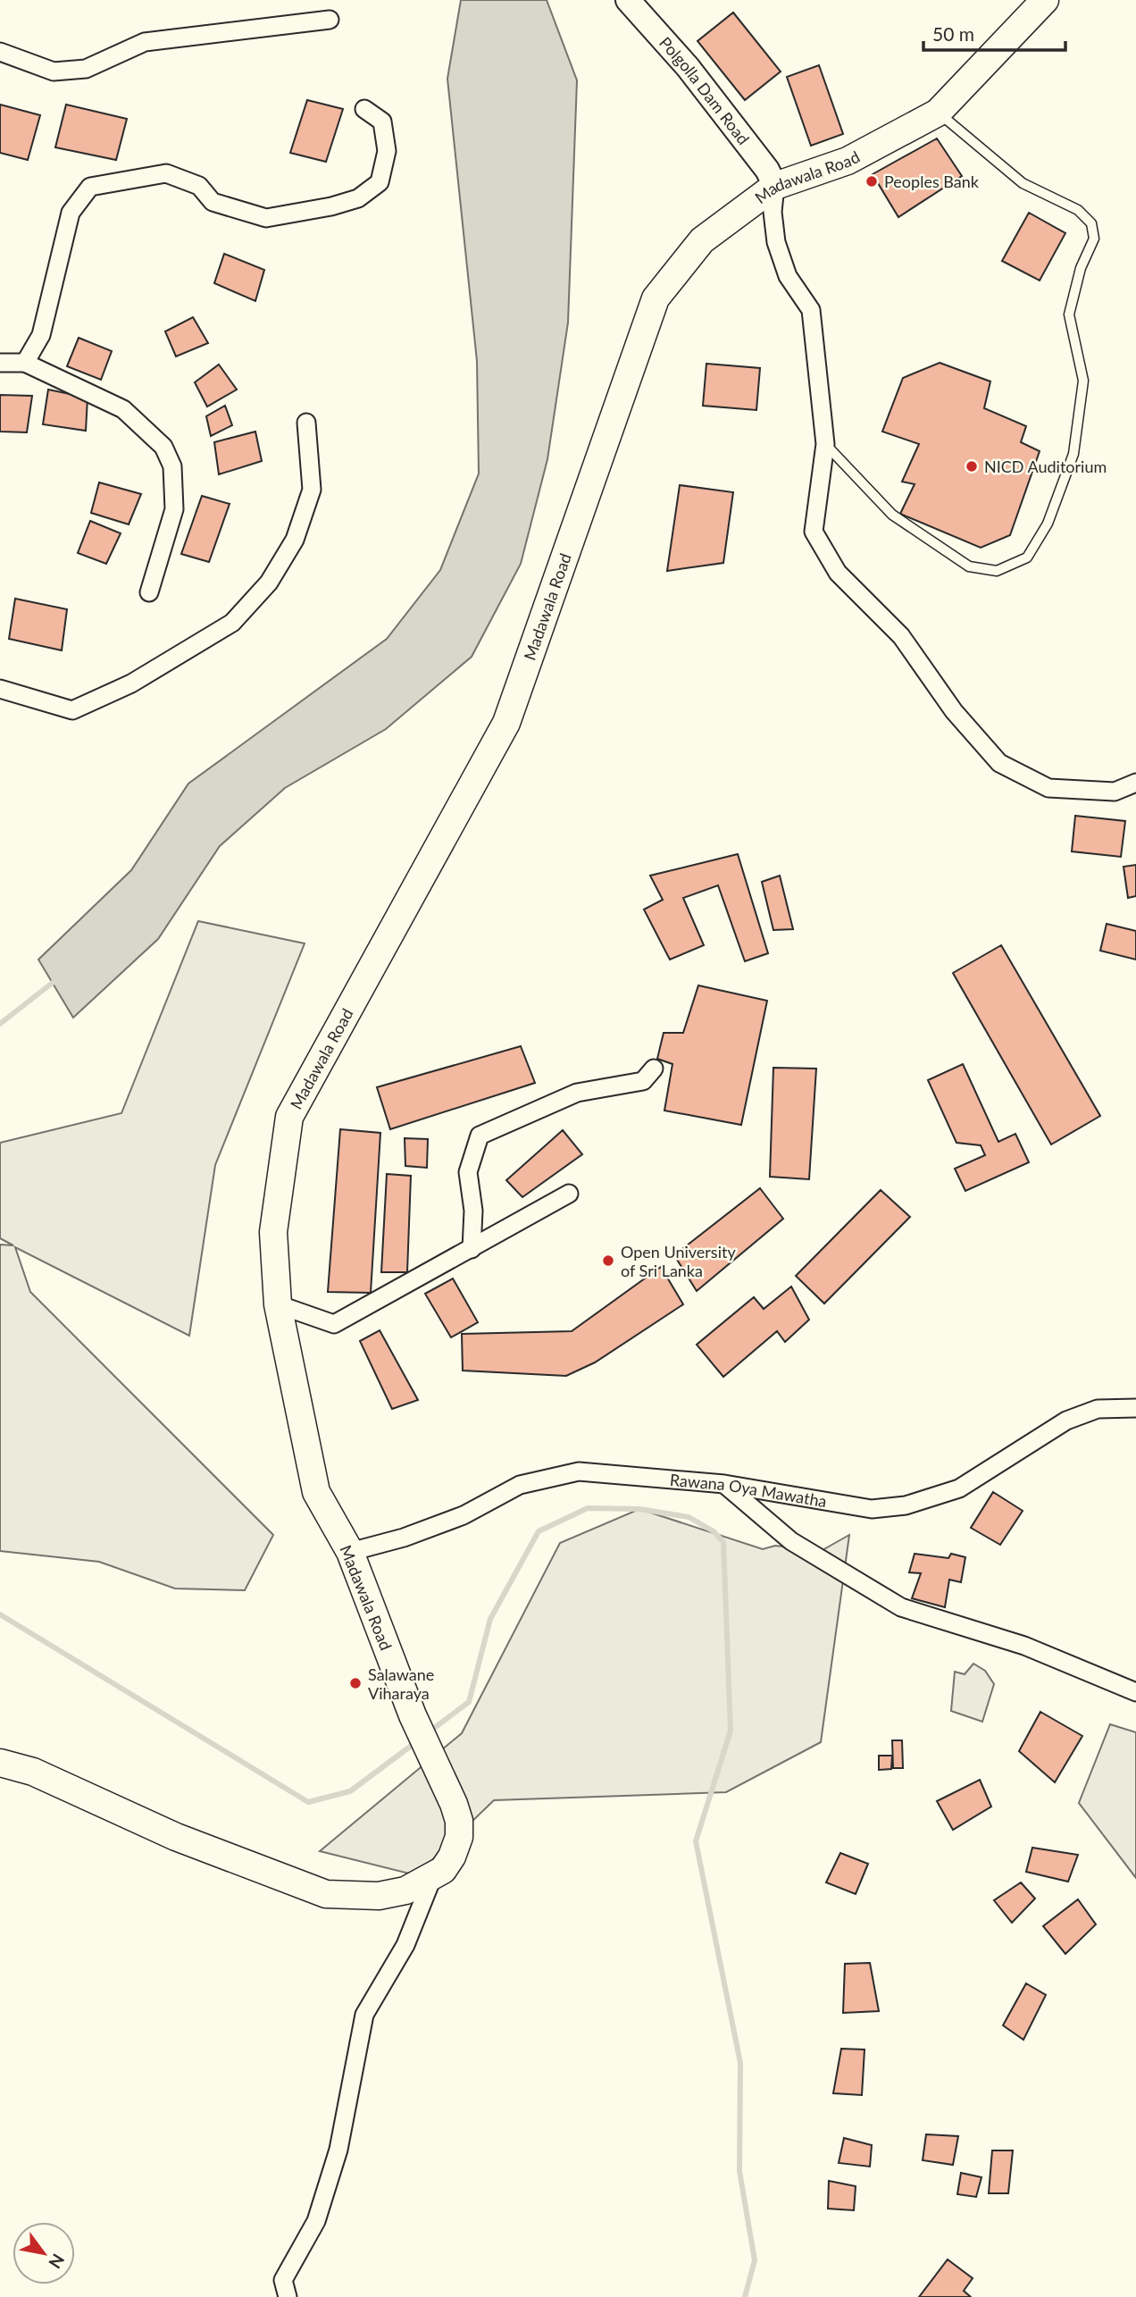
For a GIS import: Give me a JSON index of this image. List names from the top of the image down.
{
  "streets": {
    "main road": ["Polgolla Dam Road", "Madawala Road"],
    "street": ["Rawana Oya Mawatha"]
  },
  "crossings": [
    ["Polgolla Dam Road", "Madawala Road"],
    ["Madawala Road", "Rawana Oya Mawatha"]
  ],
  "places": [
    "Peoples Bank",
    "NICD Auditorium",
    "Open University of Sri Lanka",
    "Salawane Viharaya"
  ],
  "scale_bar": "50 m",
  "north": "bottom right"
}
